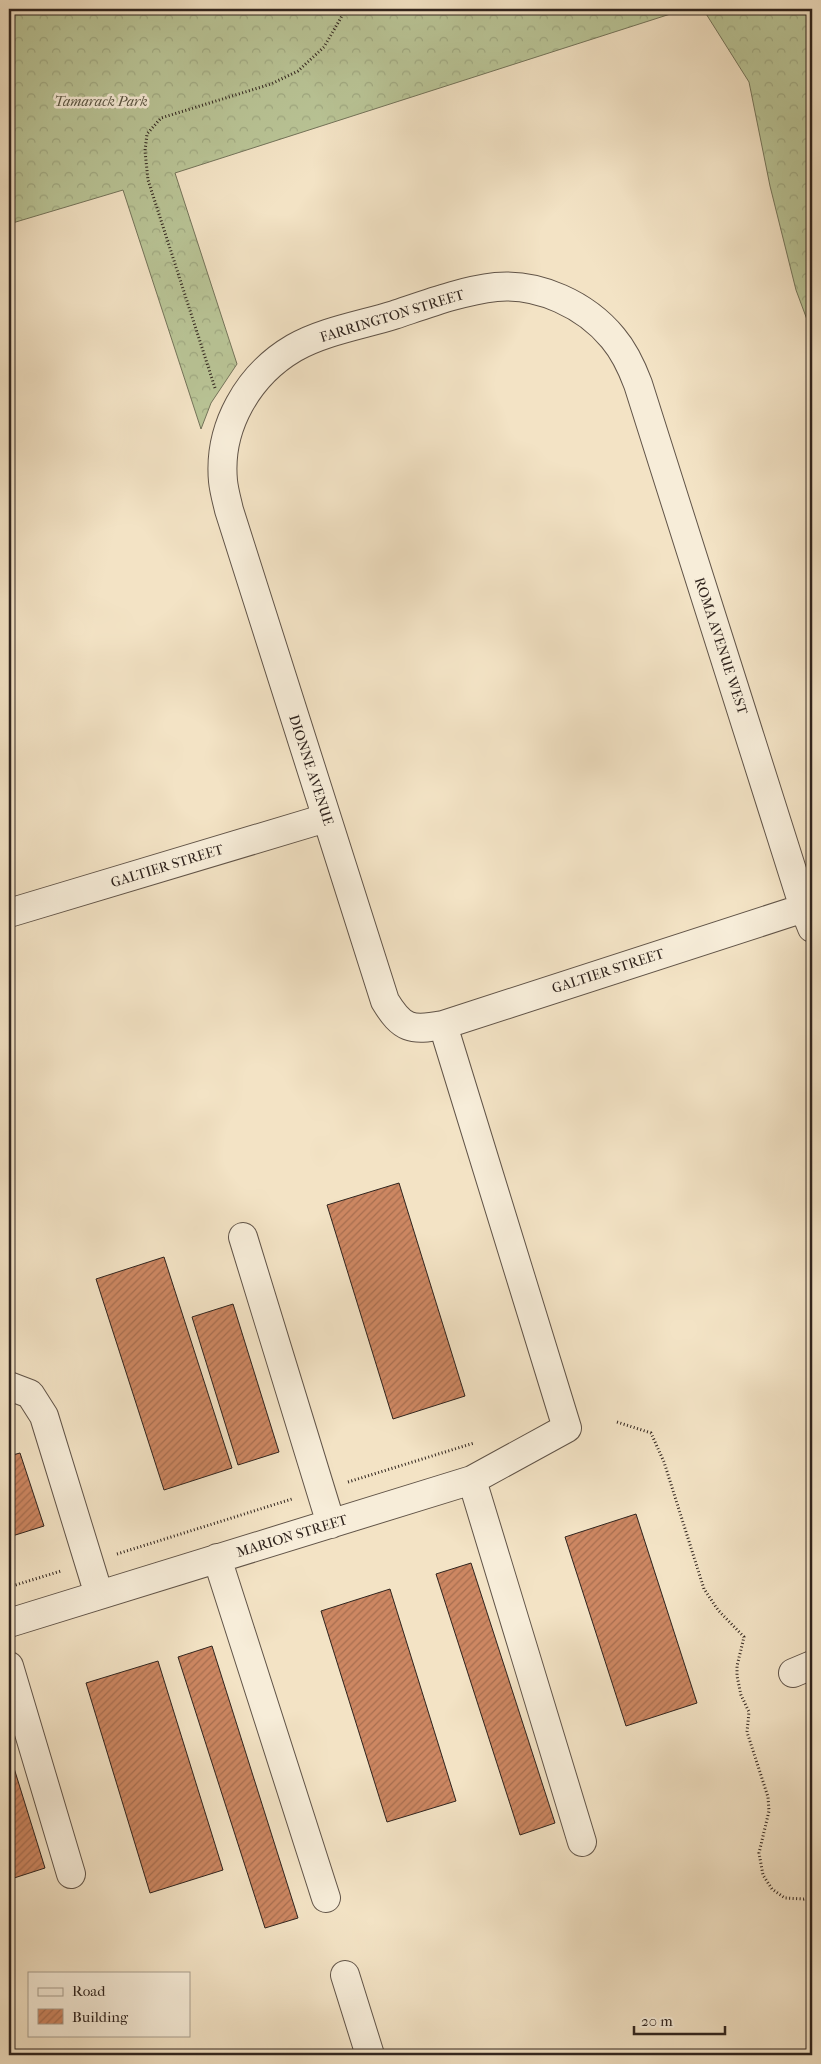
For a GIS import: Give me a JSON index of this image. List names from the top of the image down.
{
  "streets": {
    "street": [
      "FARRINGTON STREET",
      "ROMA AVENUE WEST",
      "DIONNE AVENUE",
      "GALTIER STREET",
      "MARION STREET"
    ]
  },
  "crossings": [
    ["FARRINGTON STREET", "ROMA AVENUE WEST"],
    ["FARRINGTON STREET", "DIONNE AVENUE"],
    ["ROMA AVENUE WEST", "GALTIER STREET"],
    ["DIONNE AVENUE", "GALTIER STREET"],
    ["GALTIER STREET", "MARION STREET"]
  ],
  "parks": ["Tamarack Park"],
  "legend": ["Road", "Building"],
  "scale_bar": "20 m"
}
